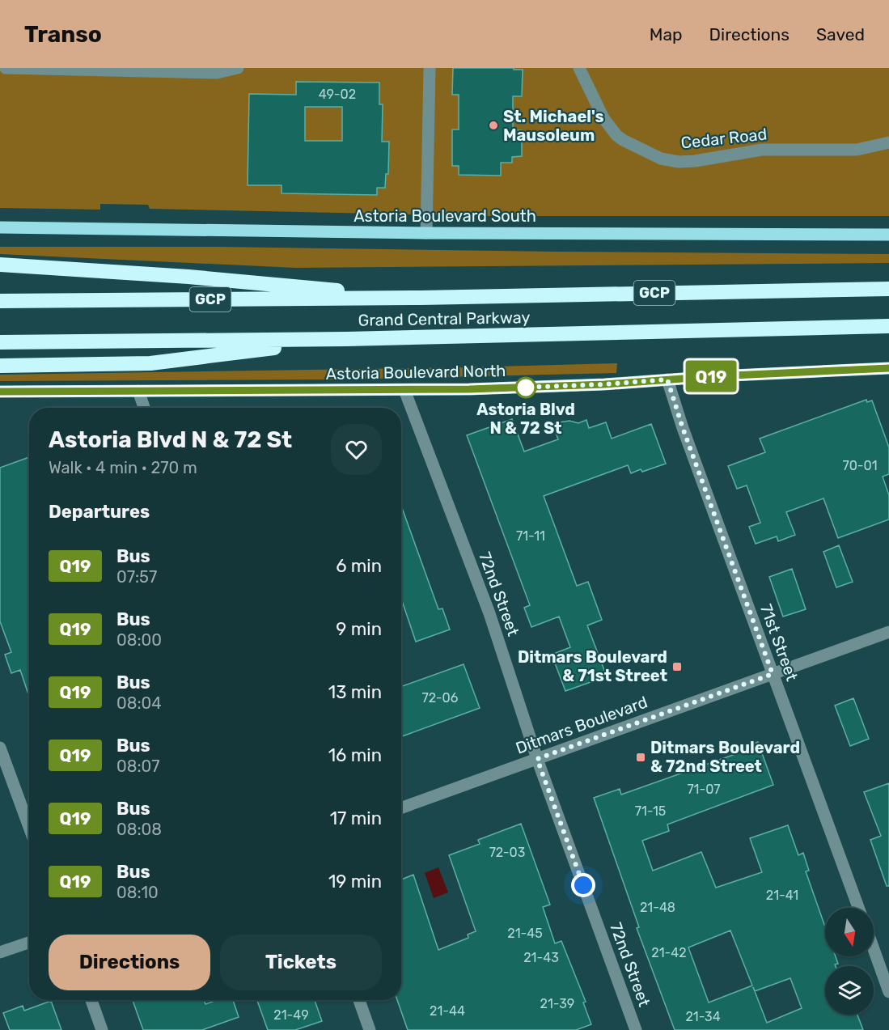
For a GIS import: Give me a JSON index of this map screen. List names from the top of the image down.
{
  "streets": {
    "highway": ["GCP", "Grand Central Parkway"],
    "main road": ["Astoria Boulevard South", "Astoria Boulevard North"],
    "street": [
      "Cedar Road",
      "72nd Street",
      "71st Street",
      "Ditmars Boulevard"
    ]
  },
  "crossings": [
    ["Astoria Boulevard North", "72nd Street"],
    ["Astoria Boulevard North", "71st Street"],
    ["72nd Street", "Ditmars Boulevard"],
    ["71st Street", "Ditmars Boulevard"]
  ],
  "places": {
    "other": ["St. Michael's Mausoleum", "Astoria Blvd N & 72 St"],
    "transit": ["Ditmars Boulevard & 71st Street", "Ditmars Boulevard & 72nd Street"]
  },
  "lines": ["bus line Q19"],
  "house_numbers": [
    "49-02",
    "70-01",
    "71-11",
    "72-06",
    "71-07",
    "71-15",
    "72-03",
    "21-41",
    "21-48",
    "21-45",
    "21-42",
    "21-43",
    "21-39",
    "21-44",
    "21-49",
    "21-34"
  ],
  "north": "bottom",
  "page": {
    "header": "Transo",
    "nav": ["Map", "Directions", "Saved"],
    "on_map": "Q19",
    "heading": [
      ["Astoria Blvd N & 72 St", "Walk · 4 min · 270 m"],
      "Departures"
    ],
    "list": [
      {
        "mark": "Q19",
        "name": "Bus",
        "note": "07:57",
        "value": "6 min"
      },
      {
        "mark": "Q19",
        "name": "Bus",
        "note": "08:00",
        "value": "9 min"
      },
      {
        "mark": "Q19",
        "name": "Bus",
        "note": "08:04",
        "value": "13 min"
      },
      {
        "mark": "Q19",
        "name": "Bus",
        "note": "08:07",
        "value": "16 min"
      },
      {
        "mark": "Q19",
        "name": "Bus",
        "note": "08:08",
        "value": "17 min"
      },
      {
        "mark": "Q19",
        "name": "Bus",
        "note": "08:10",
        "value": "19 min"
      }
    ],
    "buttons": ["Directions", "Tickets"]
  }
}
